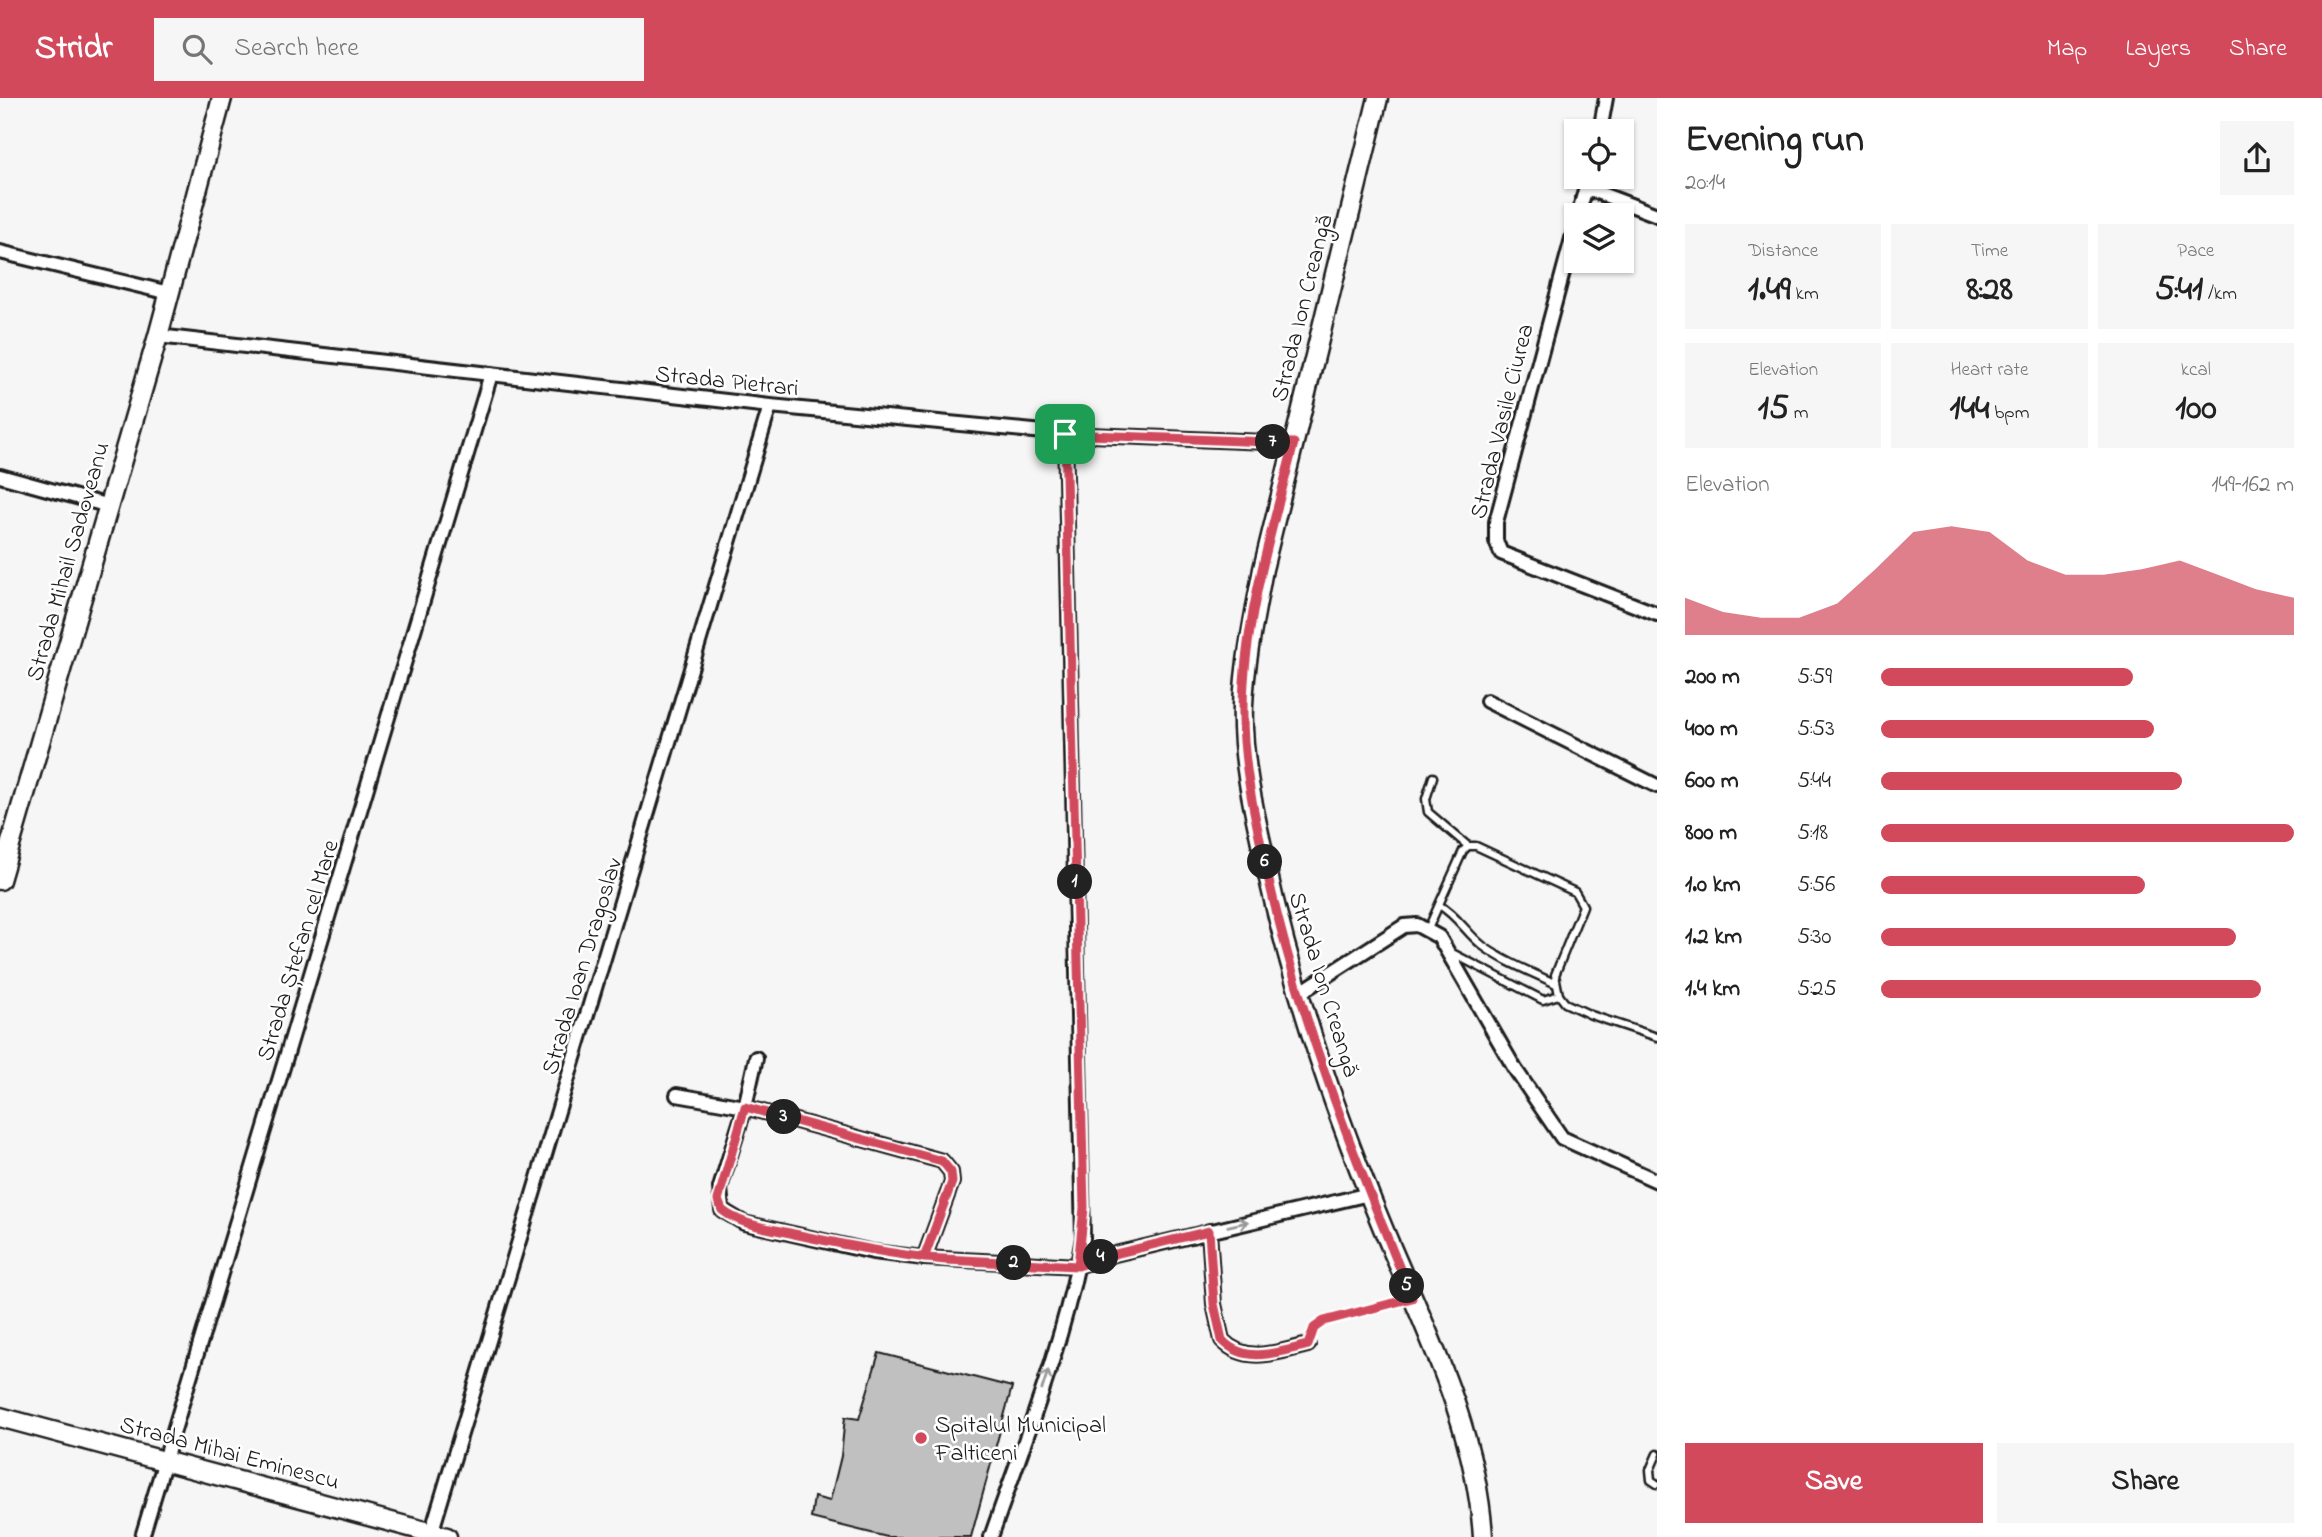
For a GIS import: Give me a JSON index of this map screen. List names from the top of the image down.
{
  "streets": {
    "main road": ["Strada Ion Creangă", "Strada Mihail Sadoveanu", "Strada Mihai Eminescu"],
    "street": [
      "Strada Pietrari",
      "Strada Vasile Ciurea",
      "Strada Ștefan cel Mare",
      "Strada Ioan Dragoslav"
    ]
  },
  "crossings": [
    ["Strada Ion Creangă", "Strada Pietrari"],
    ["Strada Pietrari", "Strada Mihail Sadoveanu"],
    ["Strada Pietrari", "Strada Ștefan cel Mare"],
    ["Strada Pietrari", "Strada Ioan Dragoslav"],
    ["Strada Ștefan cel Mare", "Strada Mihai Eminescu"],
    ["Strada Ioan Dragoslav", "Strada Mihai Eminescu"]
  ],
  "places": ["Spitalul Municipal Falticeni"],
  "page": {
    "header": "Stridr",
    "search": "Search here",
    "nav": ["Map", "Layers", "Share"],
    "heading": ["Evening run", "20:14"],
    "stats": [
      ["Distance", "1.49 km"],
      ["Time", "8:28"],
      ["Pace", "5:41 /km"],
      ["Elevation", "15 m"],
      ["Heart rate", "144 bpm"],
      ["kcal", "100"]
    ],
    "pins": [
      "7",
      "6",
      "1",
      "3",
      "4",
      "2",
      "5"
    ],
    "chart": ["Elevation", "149–162 m"],
    "list": [
      {
        "name": "200 m",
        "note": "5:59"
      },
      {
        "name": "400 m",
        "note": "5:53"
      },
      {
        "name": "600 m",
        "note": "5:44"
      },
      {
        "name": "800 m",
        "note": "5:18"
      },
      {
        "name": "1.0 km",
        "note": "5:56"
      },
      {
        "name": "1.2 km",
        "note": "5:30"
      },
      {
        "name": "1.4 km",
        "note": "5:25"
      }
    ],
    "buttons": ["Save", "Share"]
  }
}
